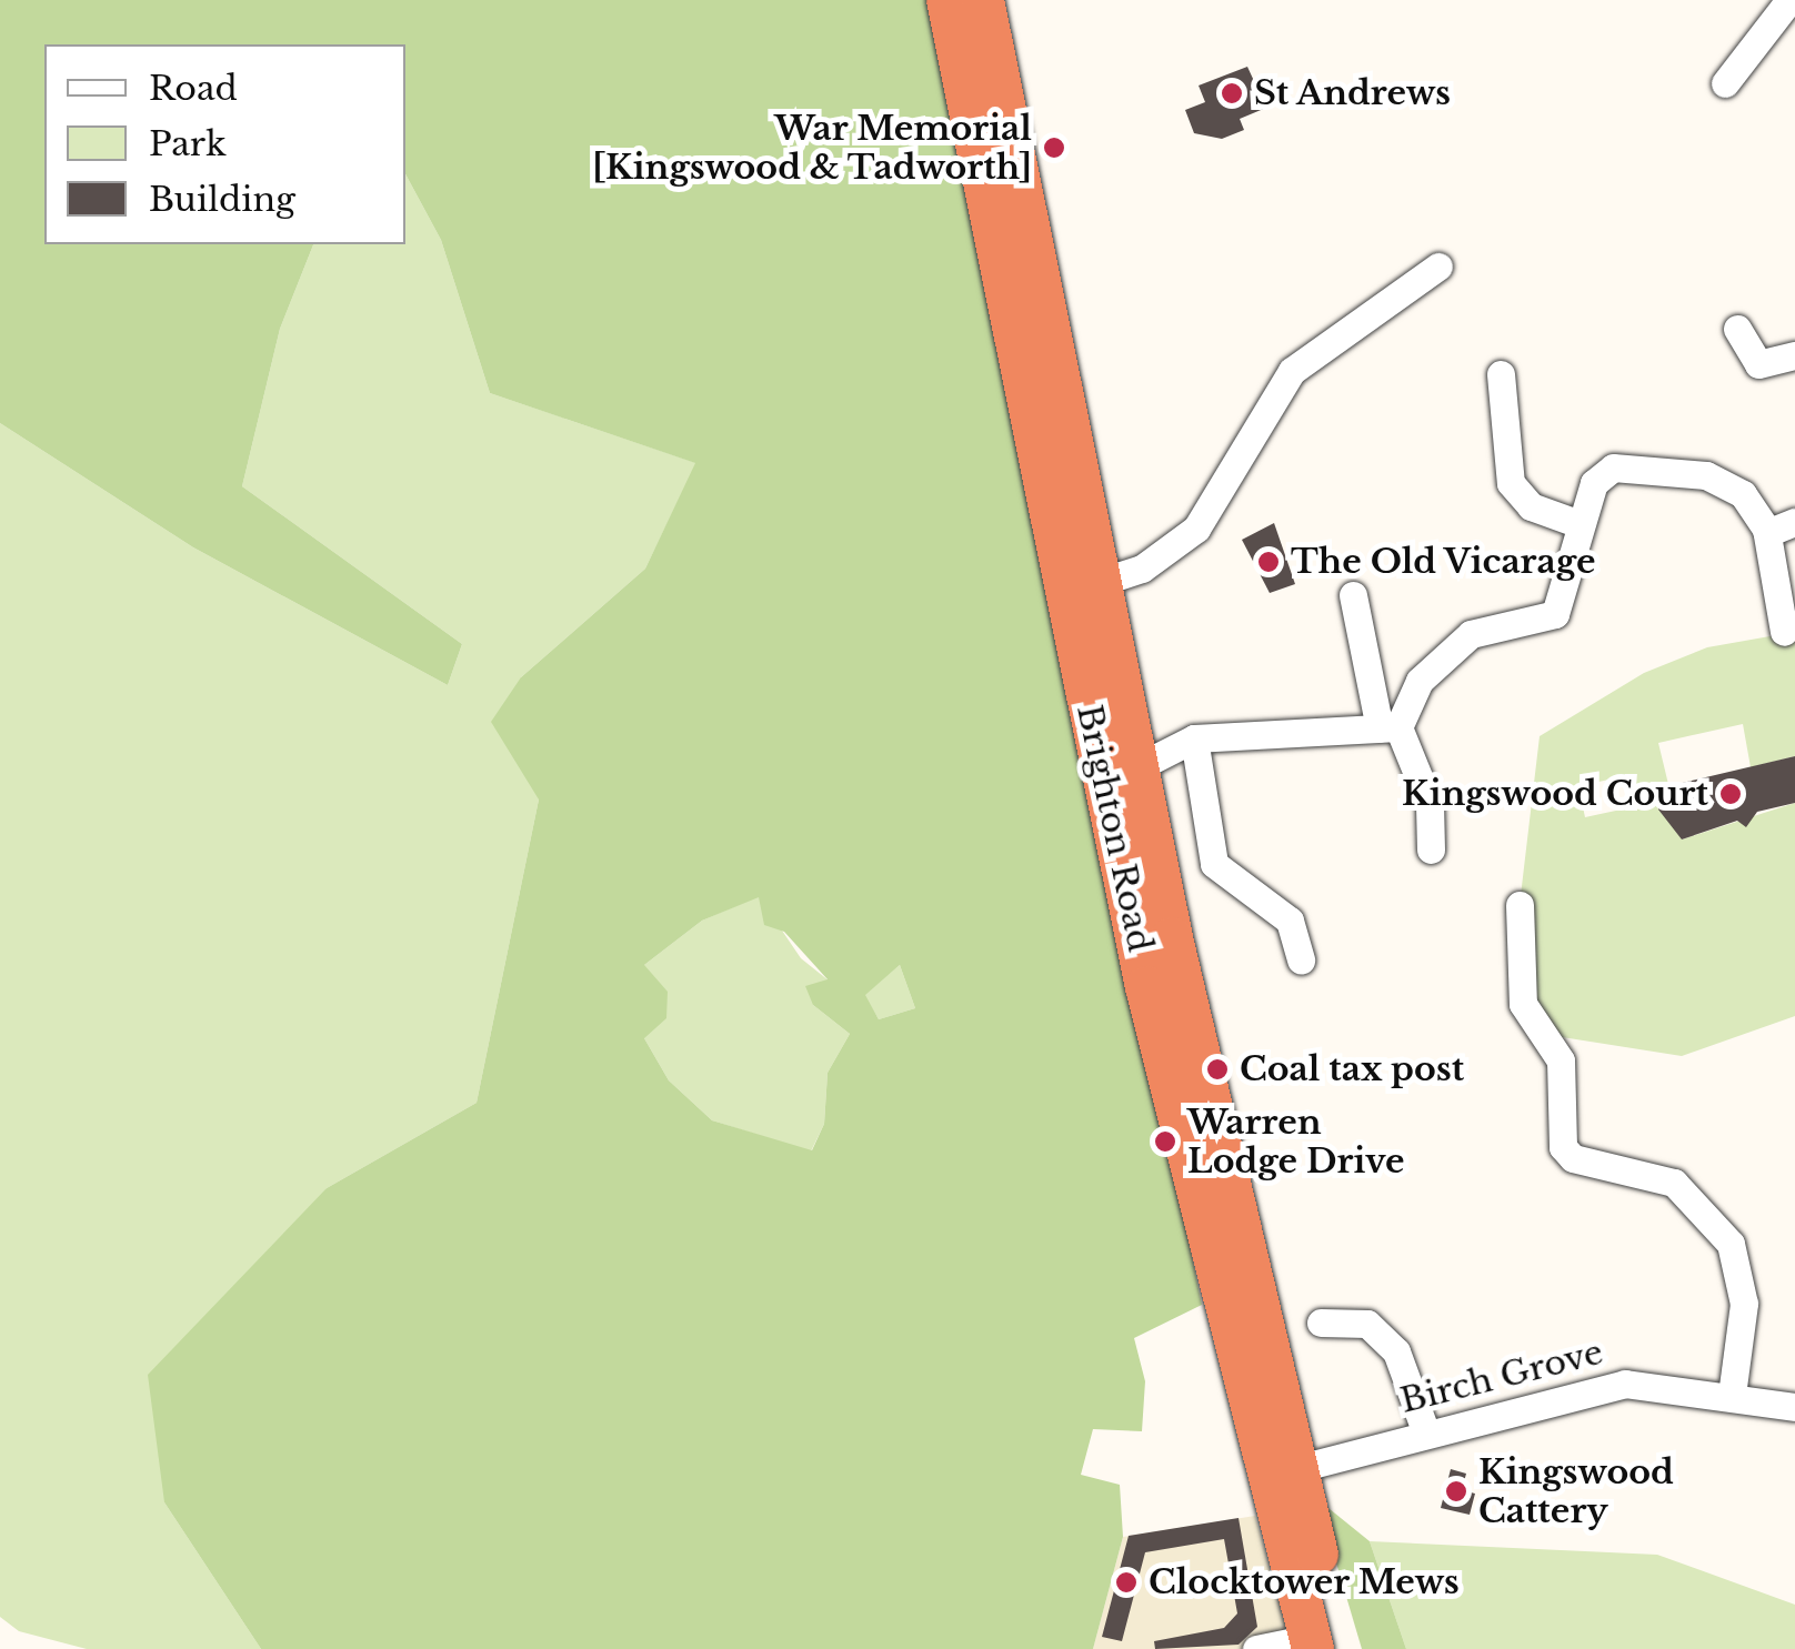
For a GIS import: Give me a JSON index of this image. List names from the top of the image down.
{
  "streets": {
    "highway": ["Brighton Road"],
    "street": ["Birch Grove"]
  },
  "crossings": [
    ["Brighton Road", "Birch Grove"]
  ],
  "places": [
    "St Andrews",
    "War Memorial [Kingswood & Tadworth]",
    "The Old Vicarage",
    "Kingswood Court",
    "Coal tax post",
    "Warren Lodge Drive",
    "Kingswood Cattery",
    "Clocktower Mews"
  ],
  "legend": ["Road", "Park", "Building"]
}
